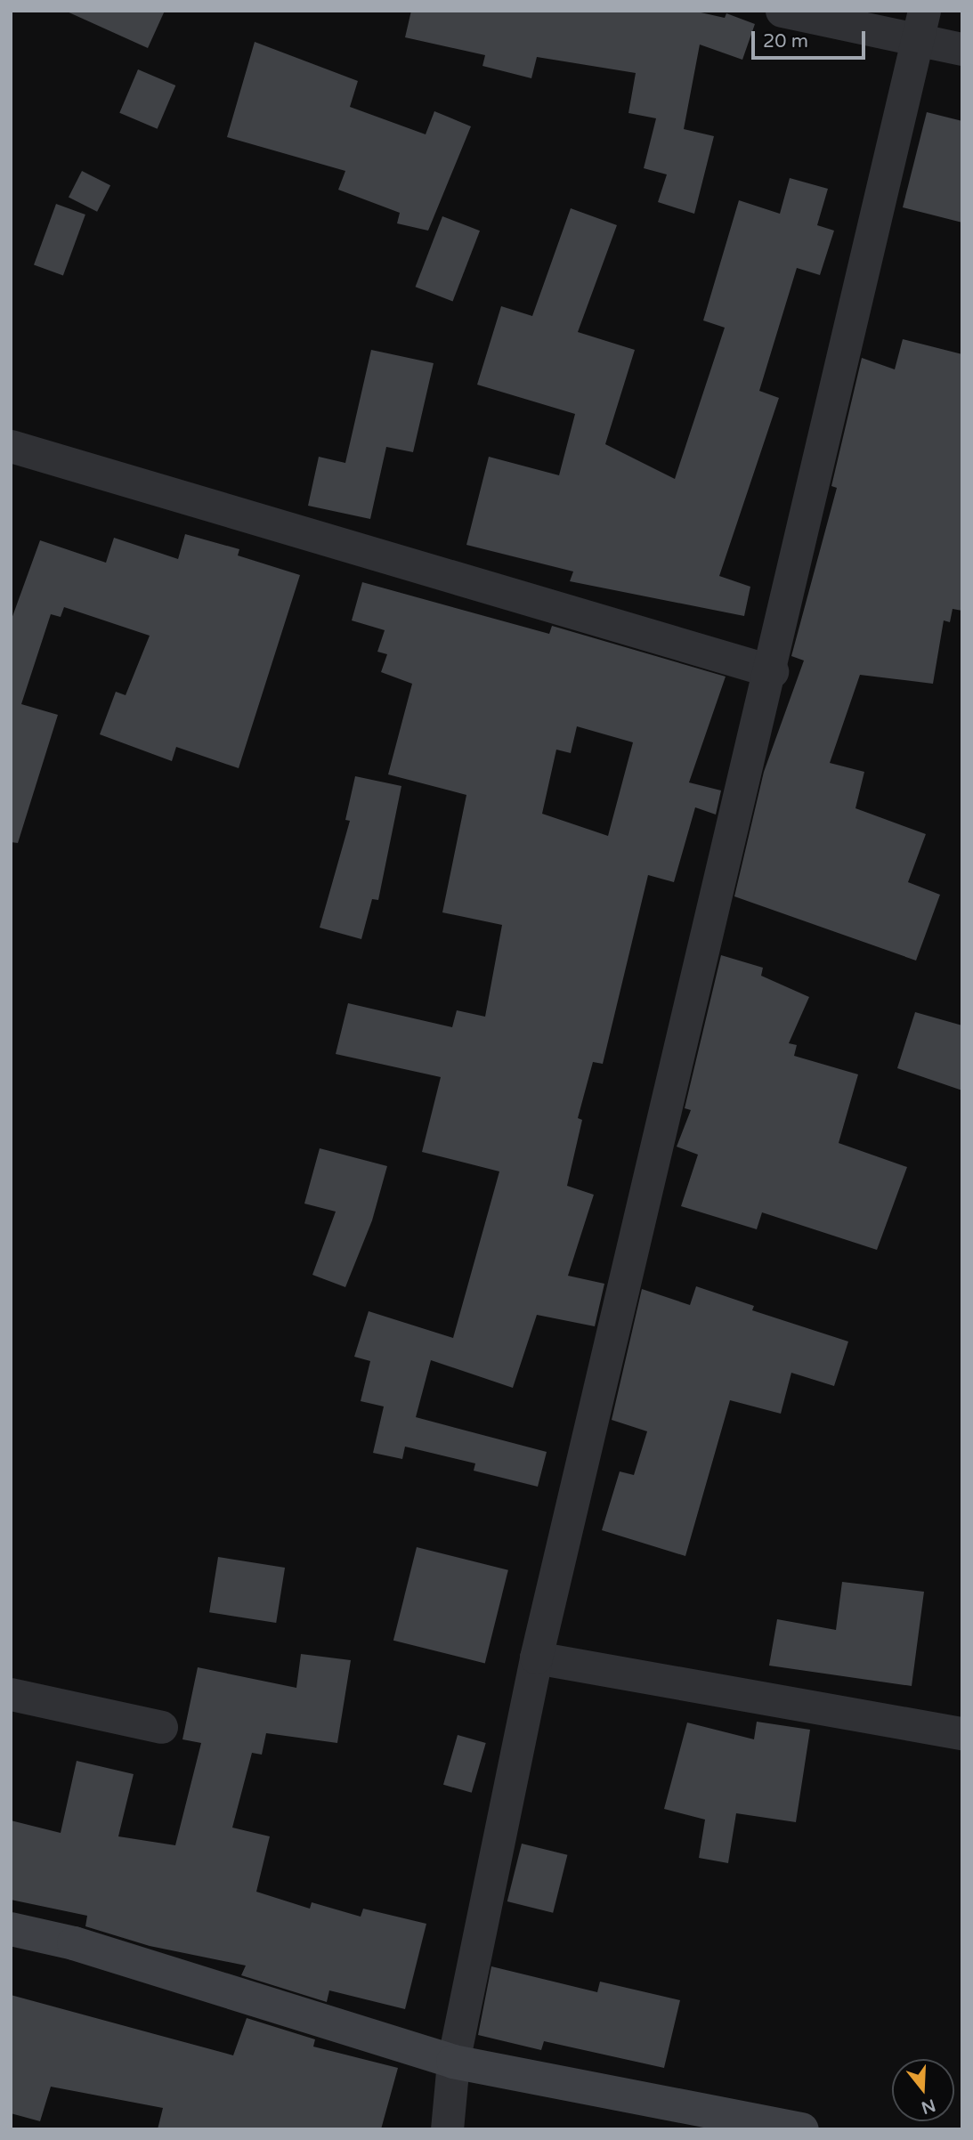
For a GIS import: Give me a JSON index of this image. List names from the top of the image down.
{
  "scale_bar": "20 m",
  "north": "bottom"
}
